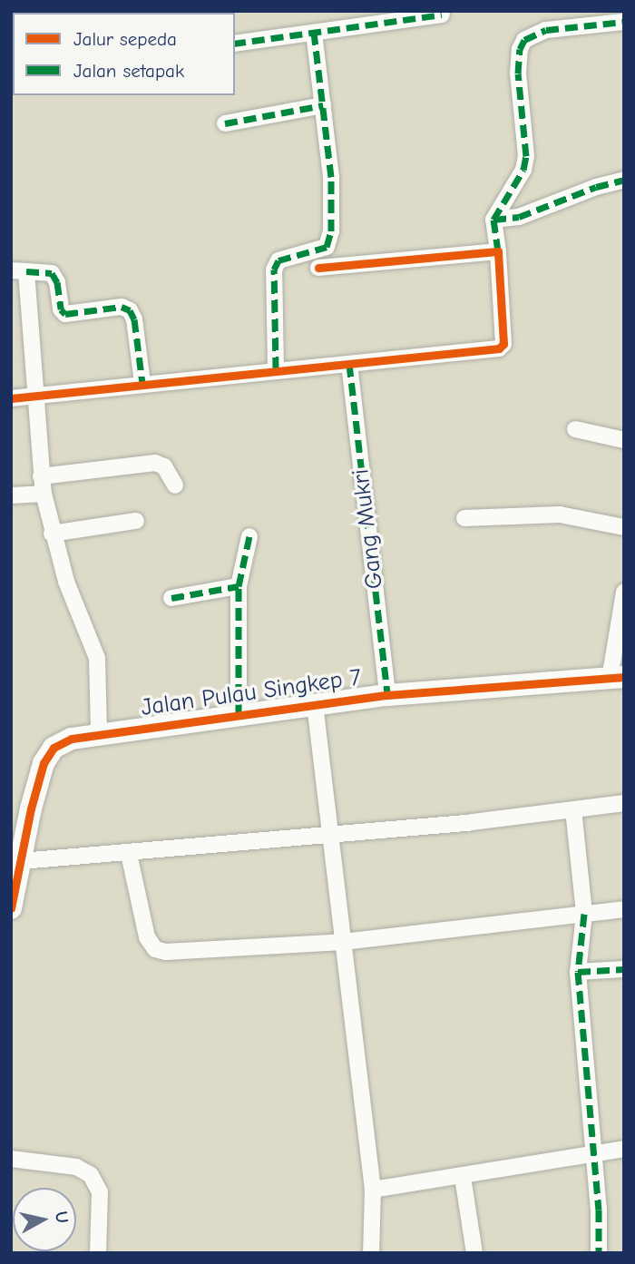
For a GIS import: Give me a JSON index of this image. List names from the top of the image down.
{
  "streets": {
    "street": ["Gang Mukri", "Jalan Pulau Singkep 7"]
  },
  "crossings": [
    ["Gang Mukri", "Jalan Pulau Singkep 7"]
  ],
  "legend": ["Jalur sepeda", "Jalan setapak"],
  "north": "right"
}
